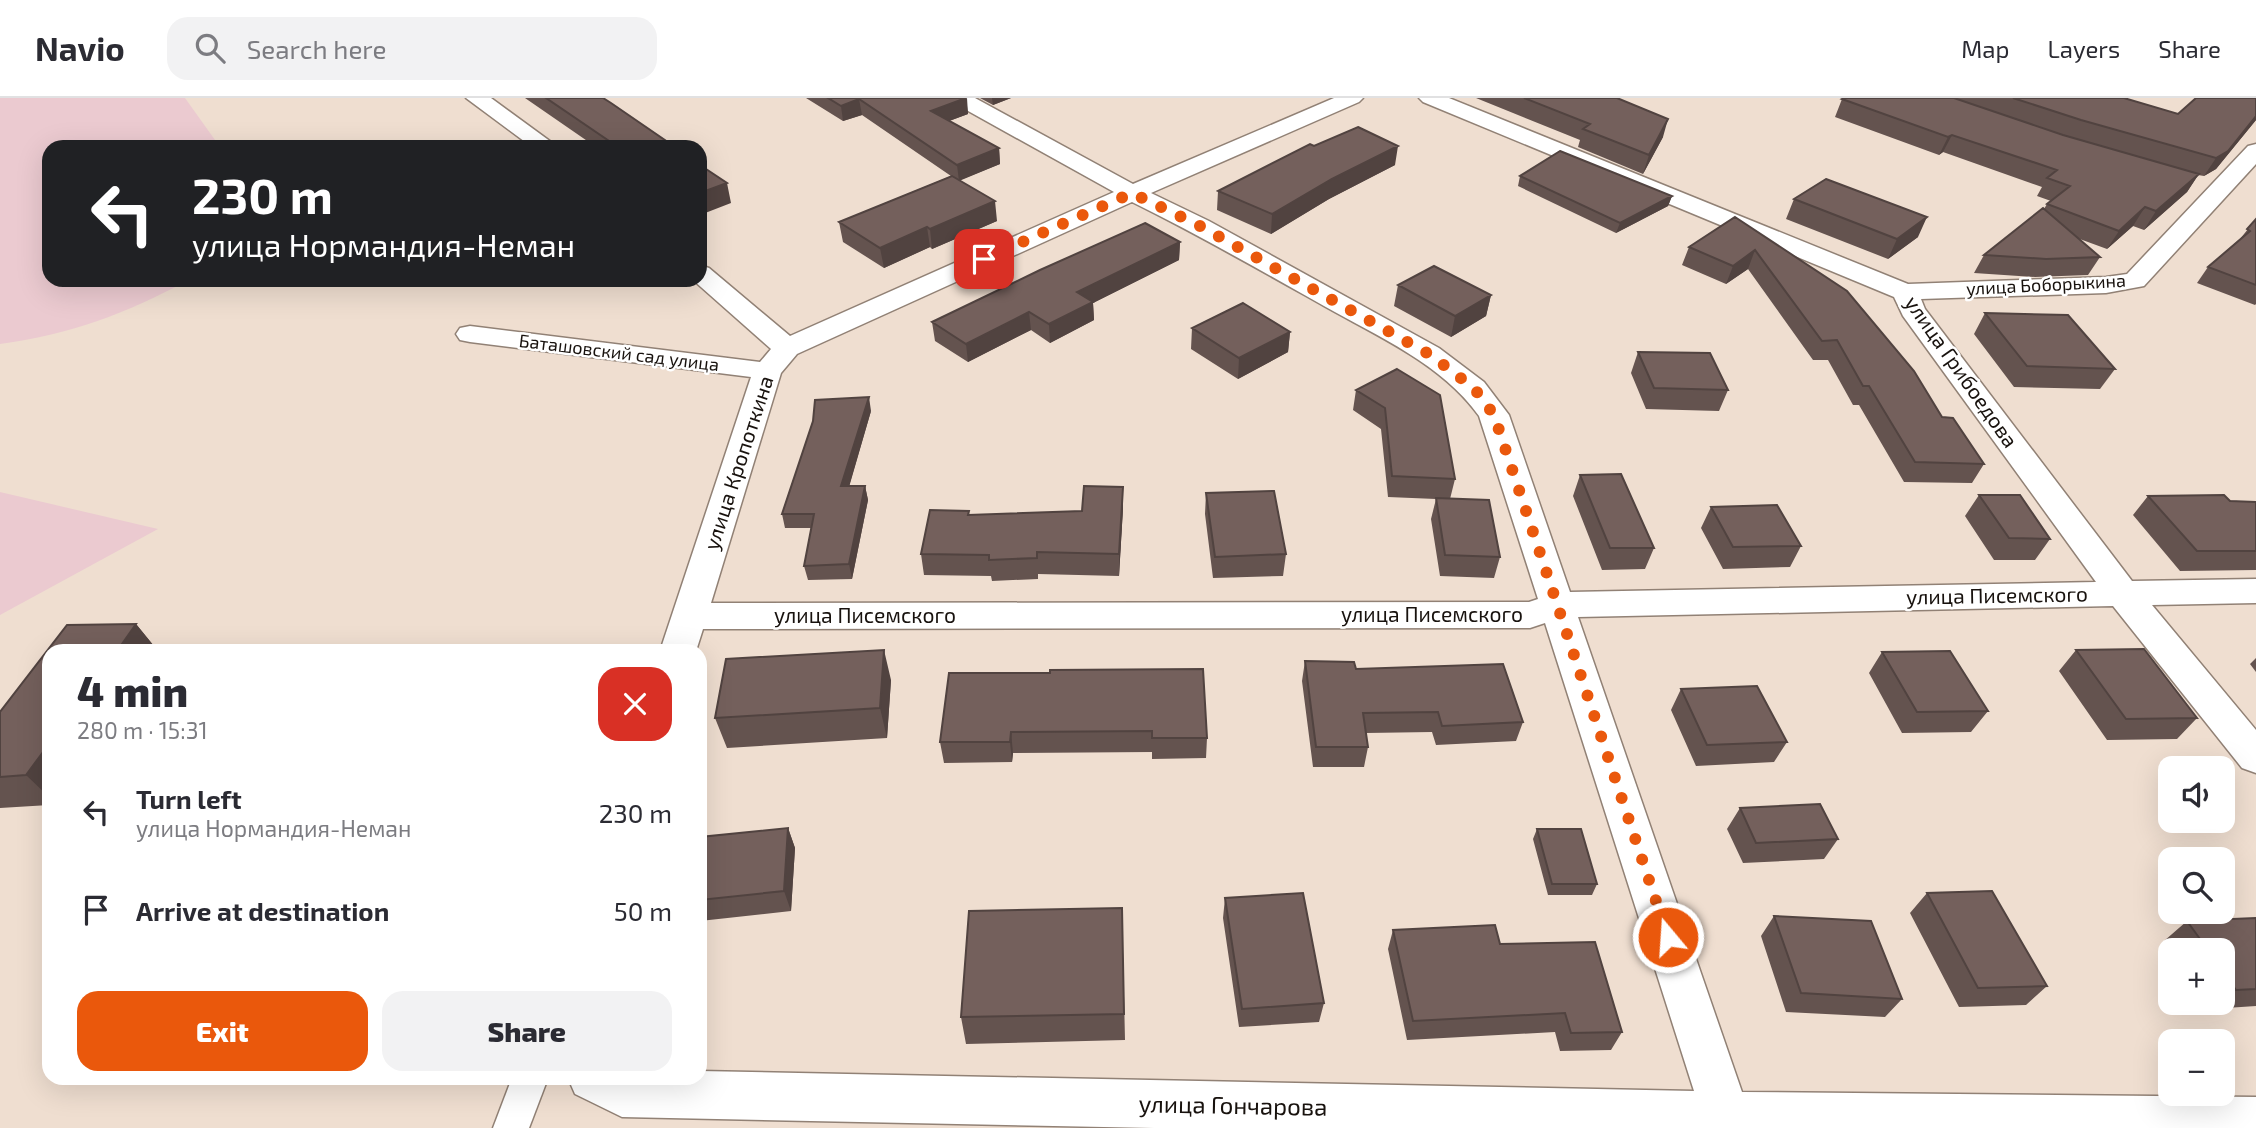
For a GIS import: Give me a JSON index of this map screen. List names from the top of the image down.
{
  "streets": {
    "street": [
      "улица Боборыкина",
      "Баташовский сад улица",
      "улица Грибоедова",
      "улица Кропоткина",
      "улица Писемского",
      "улица Гончарова"
    ]
  },
  "crossings": [
    ["улица Боборыкина", "улица Грибоедова"],
    ["Баташовский сад улица", "улица Кропоткина"],
    ["улица Грибоедова", "улица Писемского"],
    ["улица Кропоткина", "улица Писемского"]
  ],
  "page": {
    "header": "Navio",
    "search": "Search here",
    "nav": ["Map", "Layers", "Share"],
    "turn": ["230 m", "улица Нормандия-Неман"],
    "heading": ["4 min", "280 m · 15:31"],
    "map_buttons": ["+", "−"],
    "list": [
      {
        "name": "Turn left",
        "note": "улица Нормандия-Неман",
        "value": "230 m"
      },
      {
        "name": "Arrive at destination",
        "value": "50 m"
      }
    ],
    "buttons": ["Exit", "Share"]
  }
}
